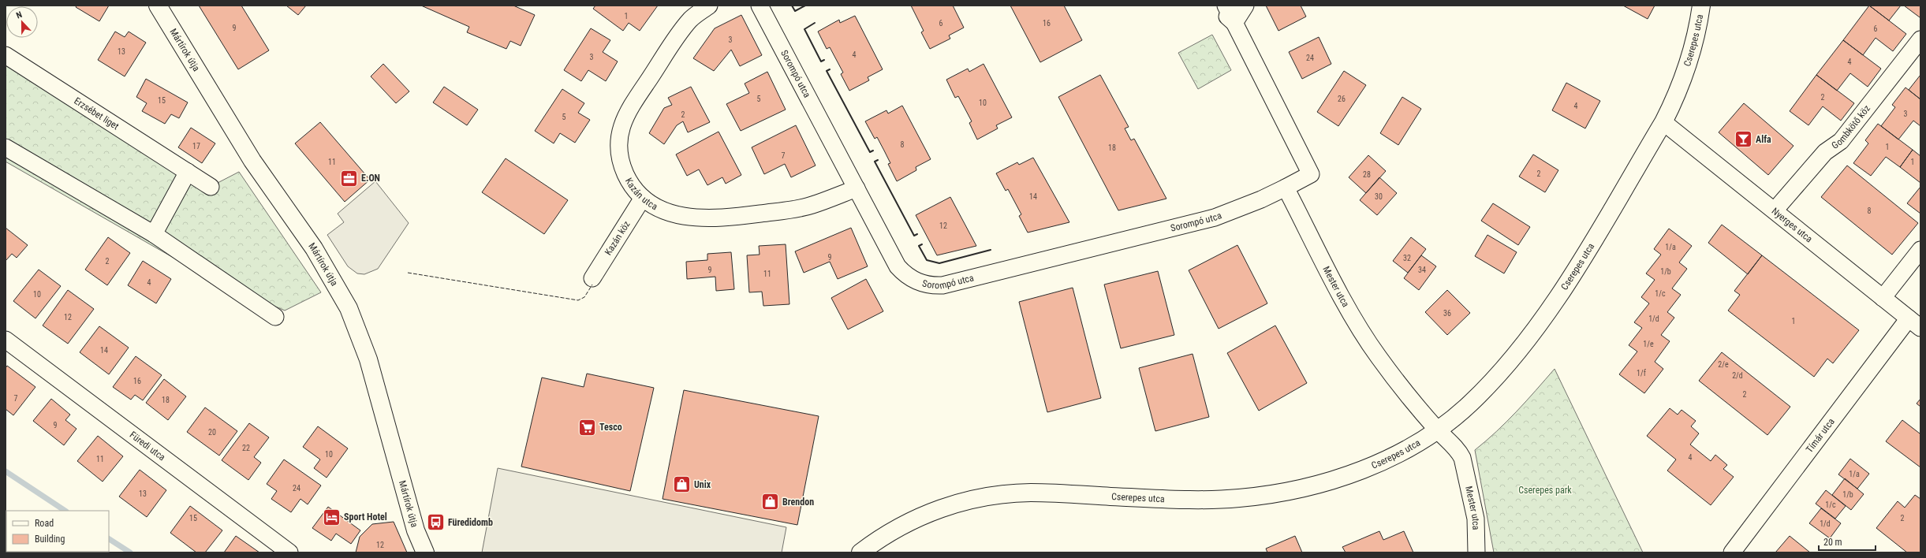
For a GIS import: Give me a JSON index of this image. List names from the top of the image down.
{
  "streets": {
    "street": [
      "Cserepes utca",
      "Mártírok útja",
      "Sorompó utca",
      "Erzsébet liget",
      "Gombkötő köz",
      "Kazán utca",
      "Nyerges utca",
      "Kazán köz",
      "Mester utca",
      "Tímár utca",
      "Füredi utca"
    ]
  },
  "crossings": [
    ["Cserepes utca", "Nyerges utca"],
    ["Cserepes utca", "Mester utca"],
    ["Sorompó utca", "Kazán utca"],
    ["Sorompó utca", "Mester utca"],
    ["Gombkötő köz", "Nyerges utca"],
    ["Kazán utca", "Kazán köz"],
    ["Nyerges utca", "Tímár utca"]
  ],
  "parks": ["Cserepes park"],
  "places": {
    "bar": ["Alfa"],
    "office": ["E.ON"],
    "supermarket": ["Tesco"],
    "shop": ["Unix", "Brendon"],
    "hotel": ["Sport Hotel"],
    "bus stop": ["Füredidomb"]
  },
  "house_numbers": [
    "1",
    "6",
    "16",
    "9",
    "6",
    "3",
    "13",
    "4",
    "3",
    "24",
    "4",
    "2",
    "5",
    "26",
    "15",
    "10",
    "4",
    "3",
    "2",
    "5",
    "8",
    "17",
    "1",
    "18",
    "7",
    "11",
    "1",
    "2",
    "28",
    "14",
    "30",
    "8",
    "12",
    "1/a",
    "9",
    "32",
    "2",
    "9",
    "34",
    "1/b",
    "11",
    "4",
    "1/c",
    "10",
    "36",
    "12",
    "1/d",
    "1",
    "1/e",
    "14",
    "2/e",
    "1/f",
    "2/d",
    "16",
    "2",
    "7",
    "18",
    "9",
    "20",
    "22",
    "10",
    "4",
    "11",
    "1/a",
    "24",
    "13",
    "1/b",
    "1/c",
    "15",
    "2",
    "1/d",
    "12"
  ],
  "legend": ["Road", "Building"],
  "scale_bar": "20 m",
  "north": "top"
}
